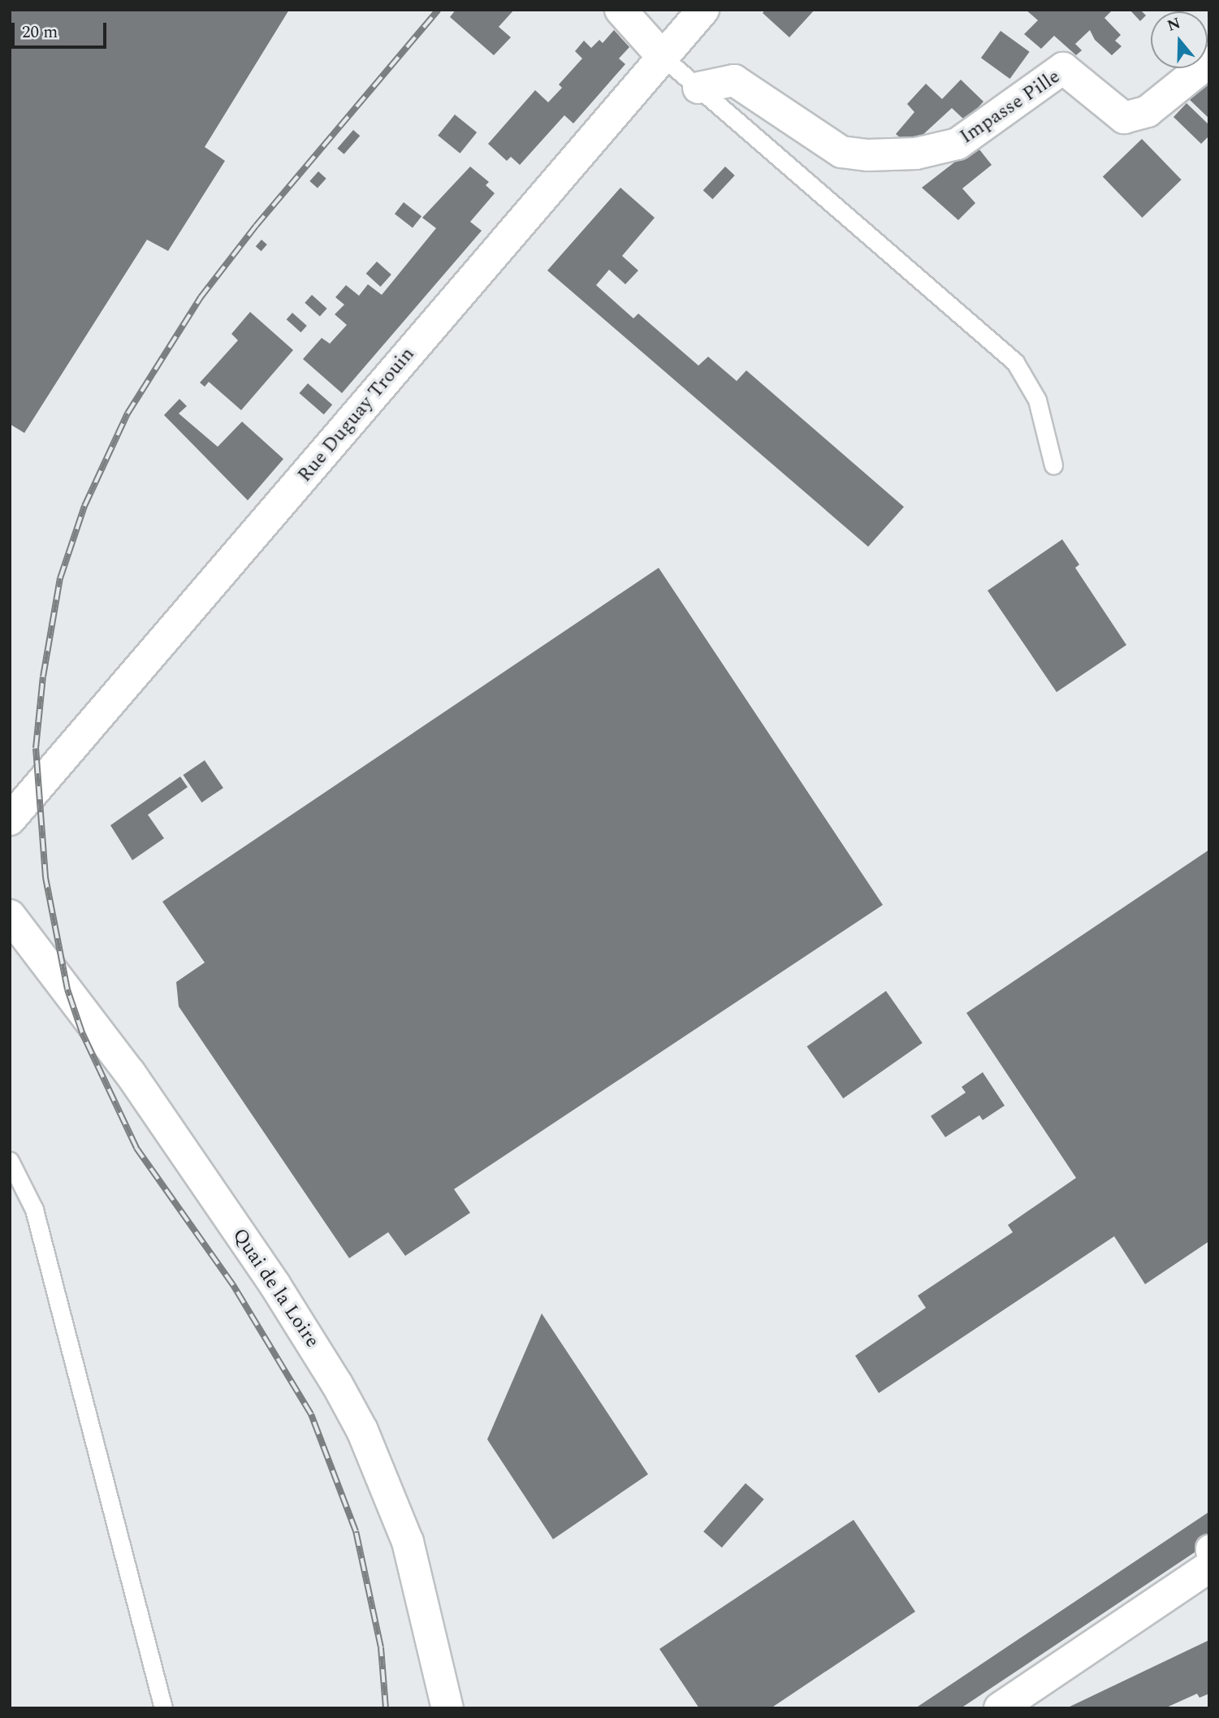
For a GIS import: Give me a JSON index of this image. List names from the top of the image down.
{
  "streets": {
    "street": ["Impasse Pille", "Rue Duguay Trouin", "Quai de la Loire"]
  },
  "scale_bar": "20 m",
  "north": "top"
}
